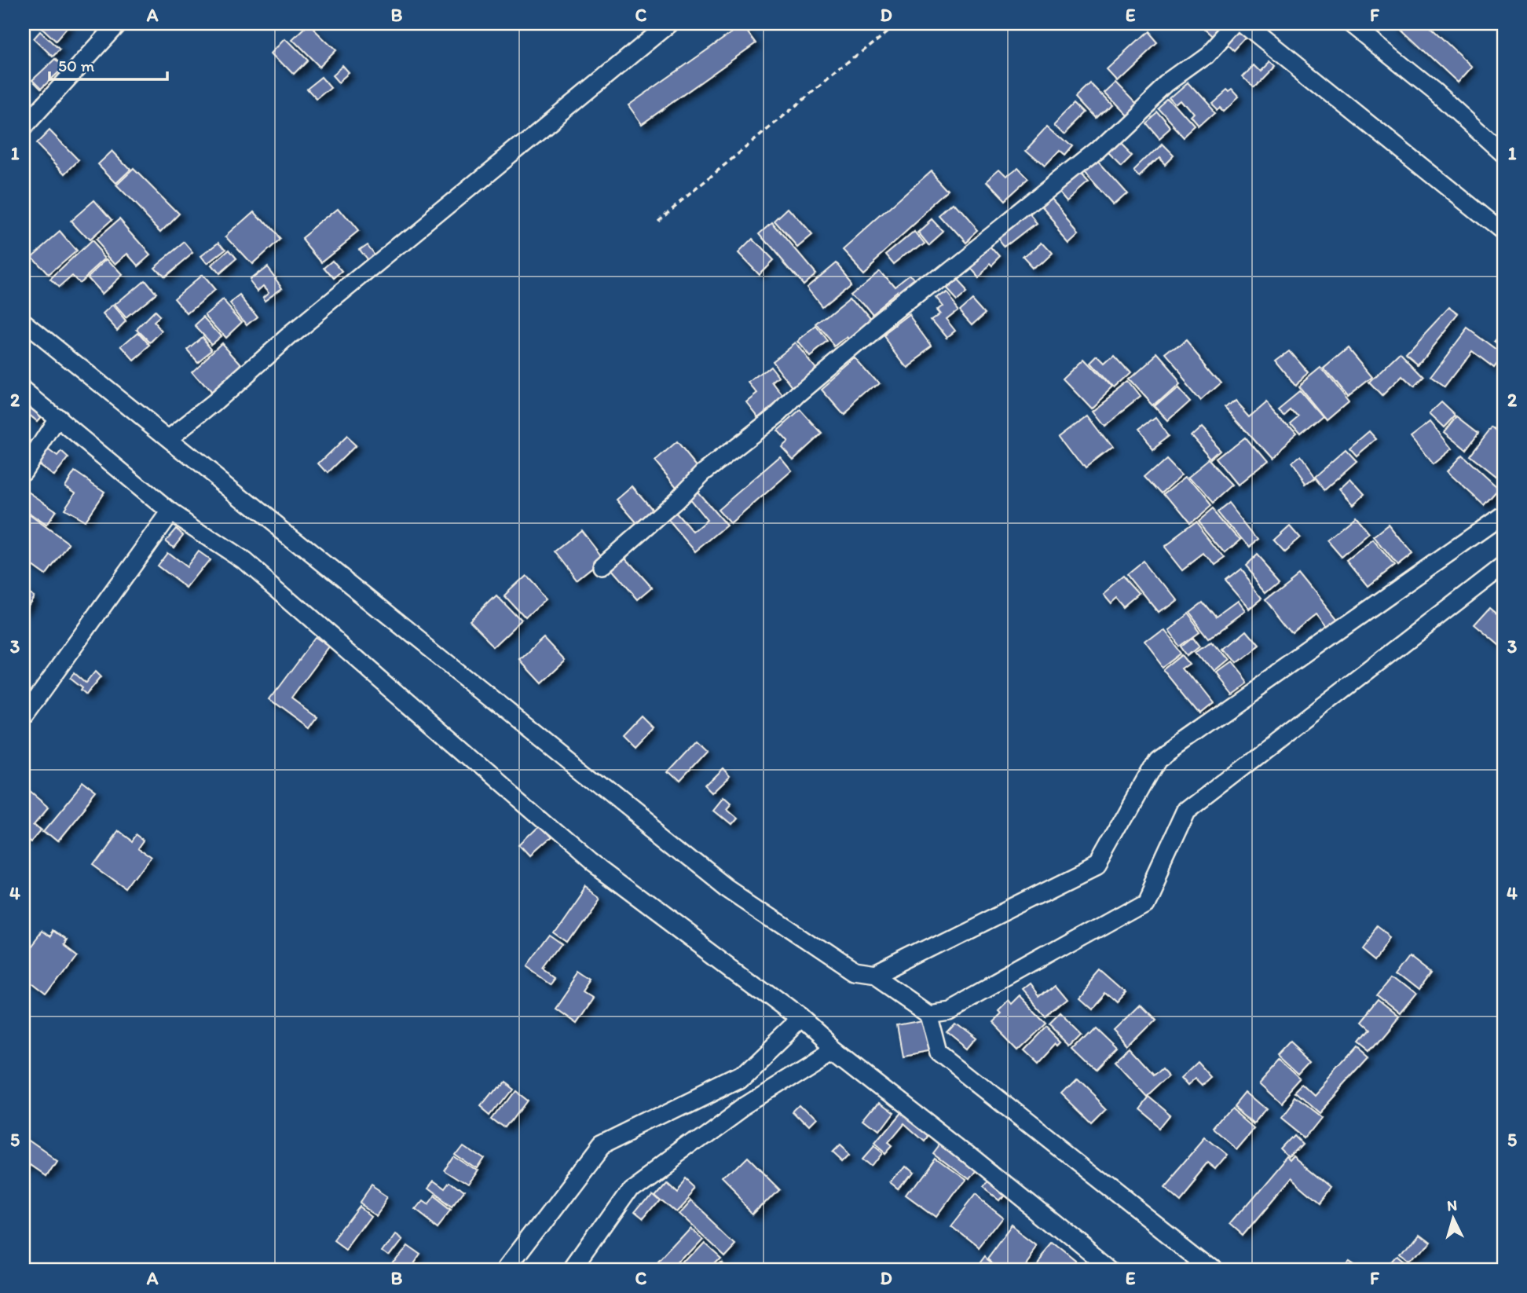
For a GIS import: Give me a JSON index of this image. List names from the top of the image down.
{
  "scale_bar": "50 m",
  "north": "top",
  "grid": {
    "columns": [
      "A",
      "B",
      "C",
      "D",
      "E",
      "F"
    ],
    "rows": [
      "1",
      "2",
      "3",
      "4",
      "5"
    ]
  }
}
